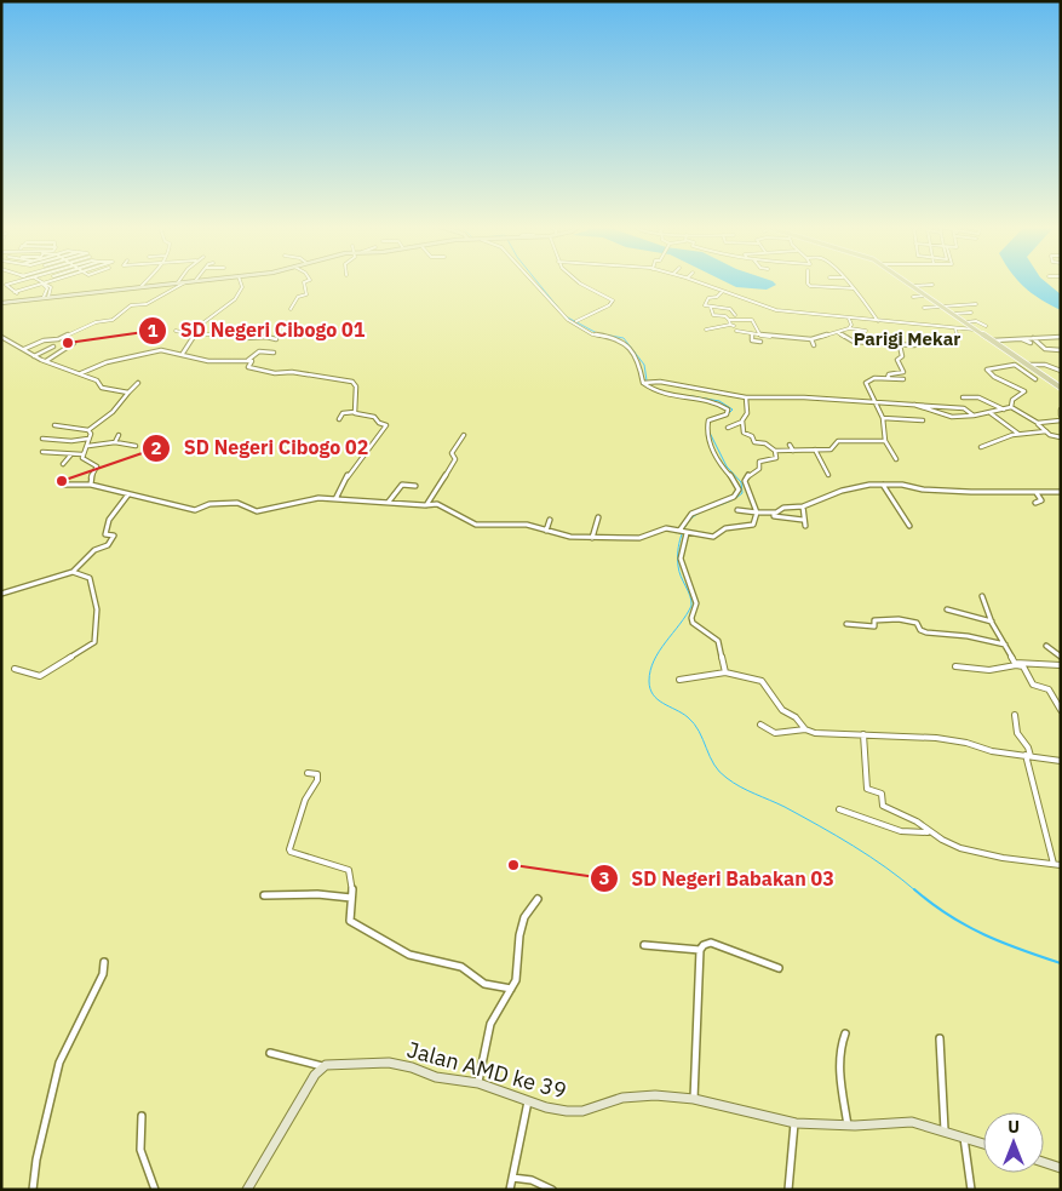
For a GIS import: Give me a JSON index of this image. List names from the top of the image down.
{
  "streets": {
    "street": ["Jalan AMD ke 39"]
  },
  "districts": ["Parigi Mekar"],
  "places": ["SD Negeri Cibogo 01", "SD Negeri Cibogo 02", "SD Negeri Babakan 03"],
  "north": "top"
}
